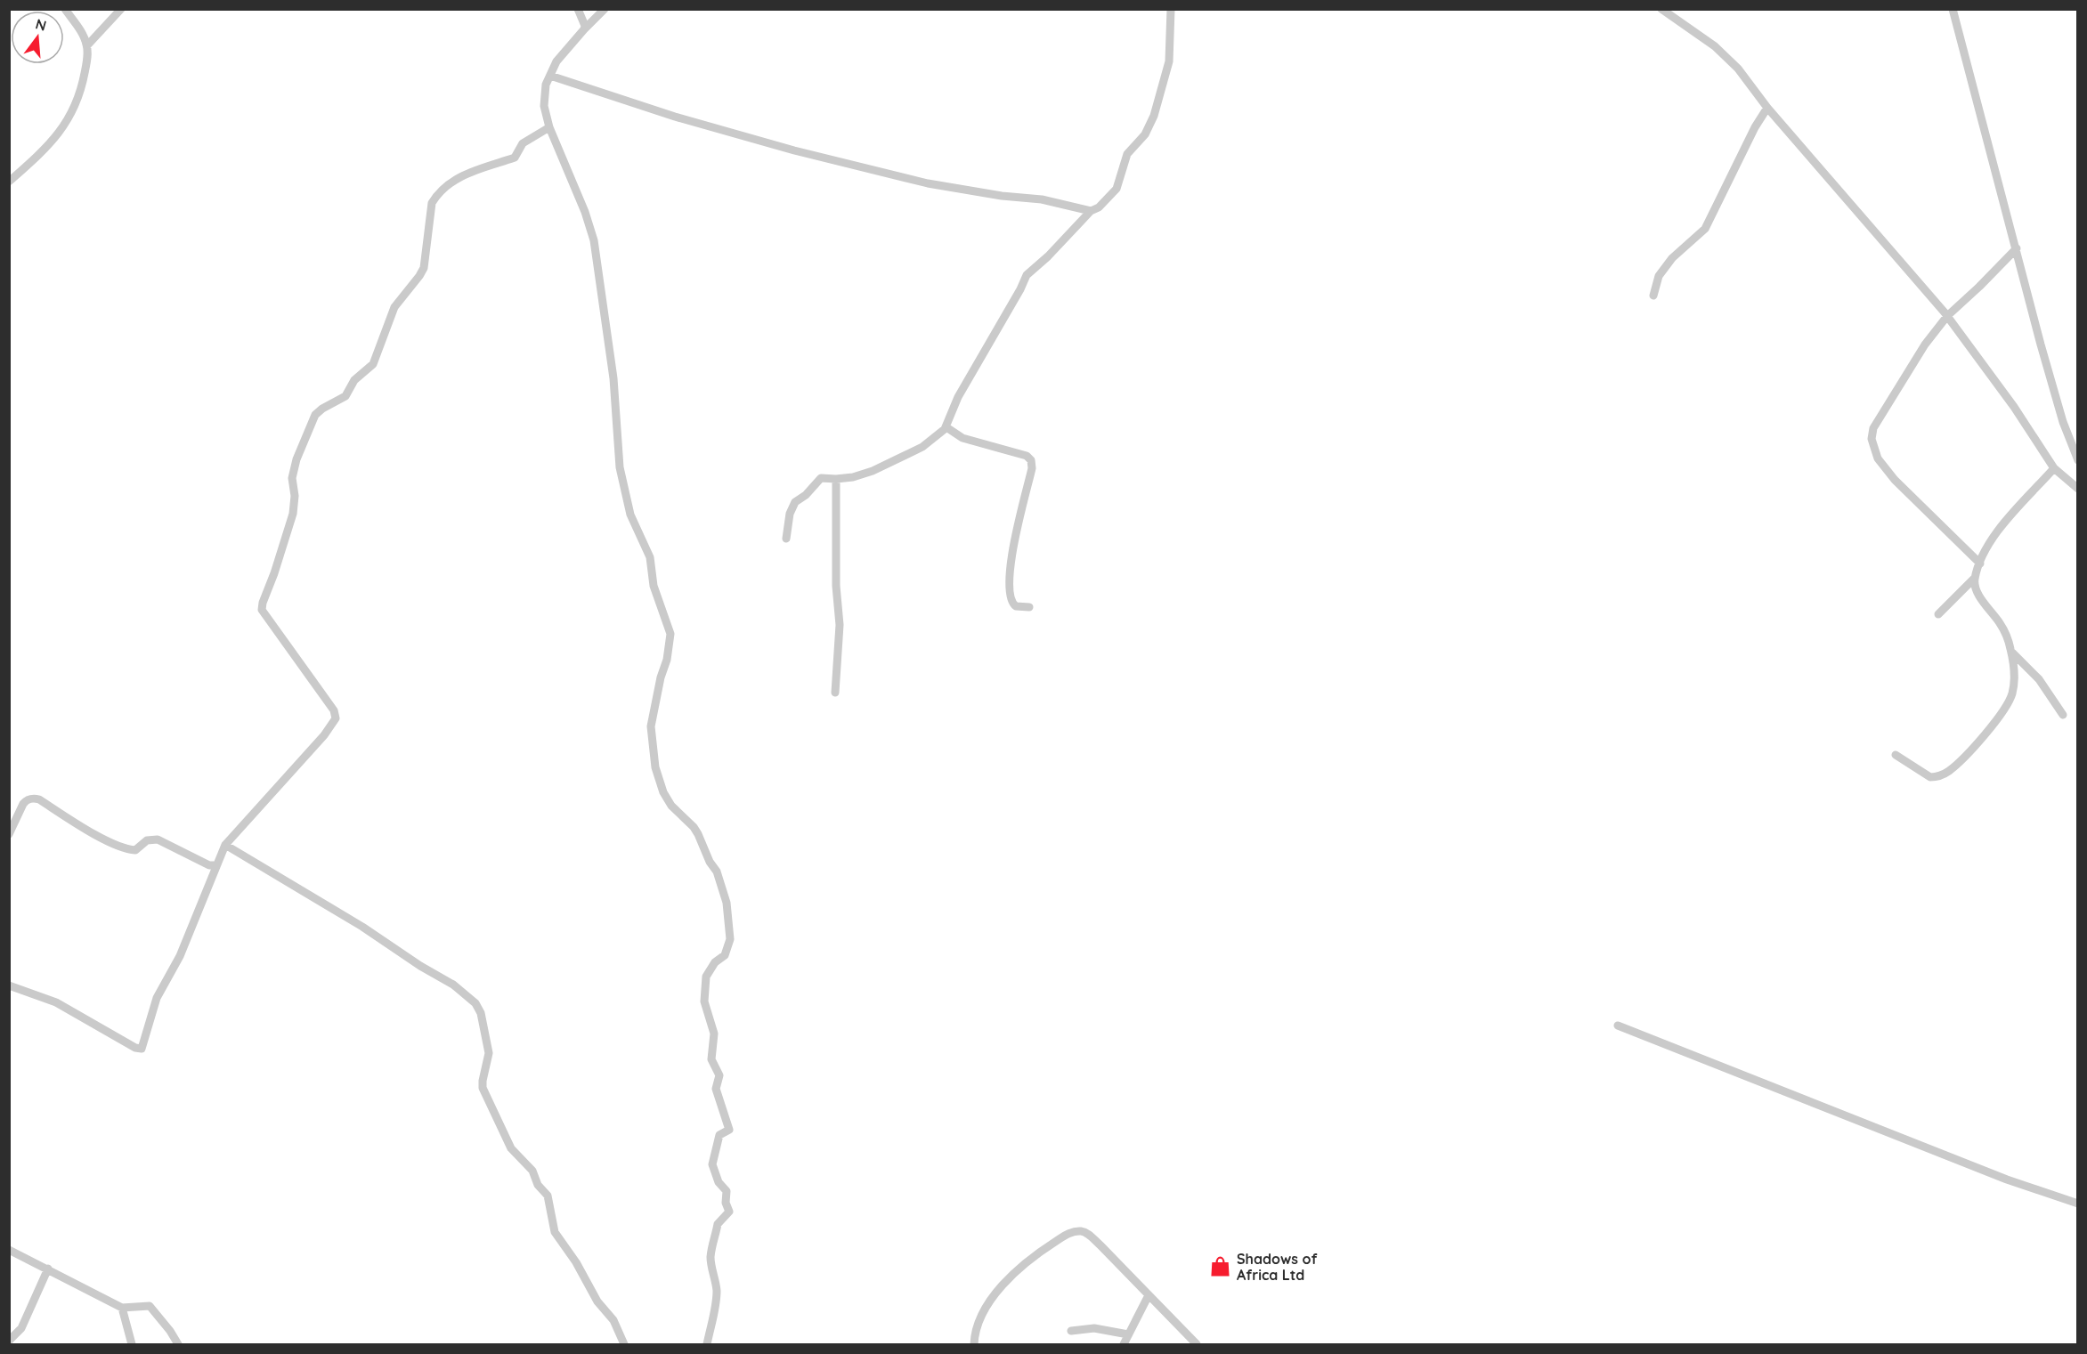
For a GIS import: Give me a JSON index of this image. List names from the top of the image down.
{
  "places": {
    "shop": ["Shadows of Africa Ltd"]
  },
  "north": "top"
}
